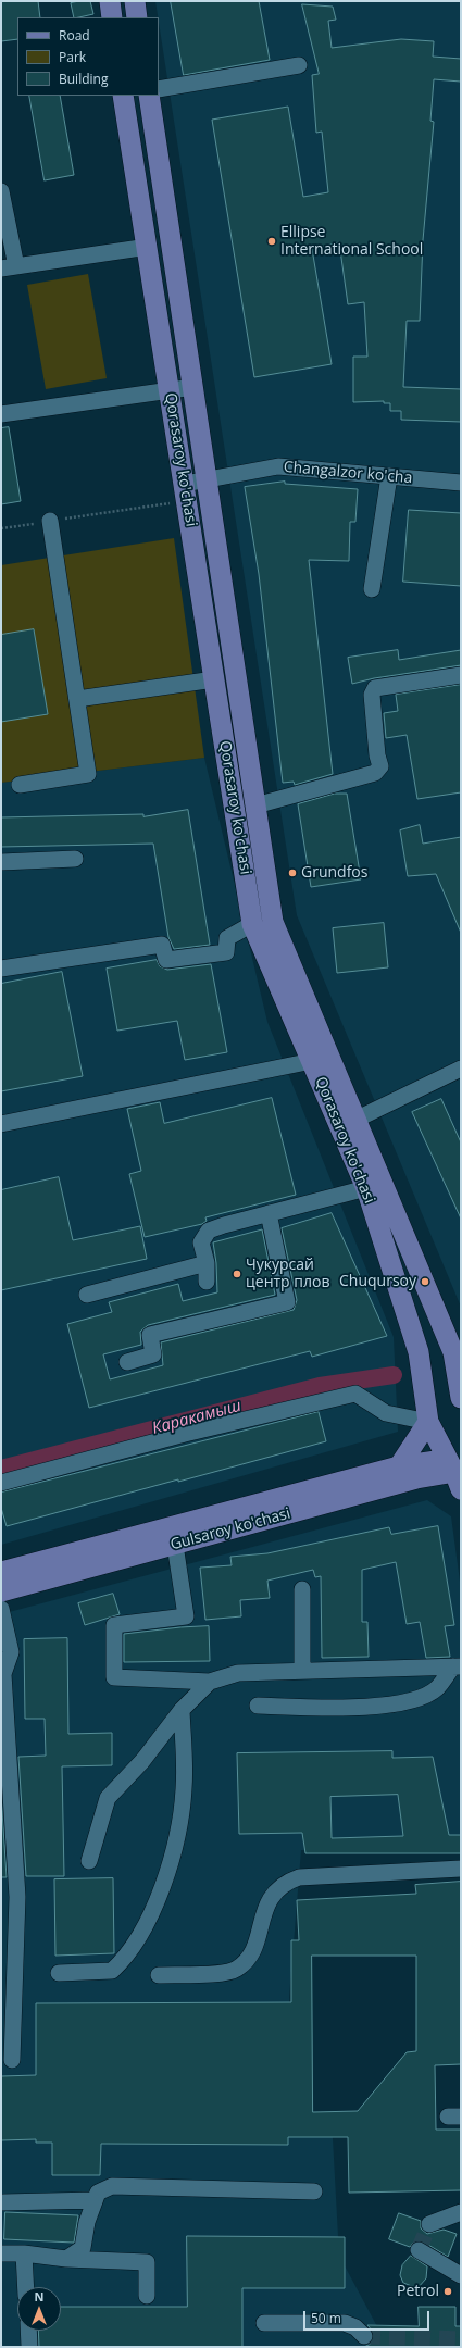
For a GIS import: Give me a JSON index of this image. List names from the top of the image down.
{
  "streets": {
    "main road": ["Qorasaroy ko'chasi", "Gulsaroy ko'chasi"],
    "street": ["Changalzor ko'cha"]
  },
  "crossings": [
    ["Qorasaroy ko'chasi", "Changalzor ko'cha"],
    ["Qorasaroy ko'chasi", "Gulsaroy ko'chasi"]
  ],
  "water": ["Каракамыш"],
  "places": [
    "Ellipse International School",
    "Grundfos",
    "Чукурсай центр плов",
    "Chuqursoy",
    "Petrol"
  ],
  "legend": ["Road", "Park", "Building"],
  "scale_bar": "50 m",
  "north": "top"
}
